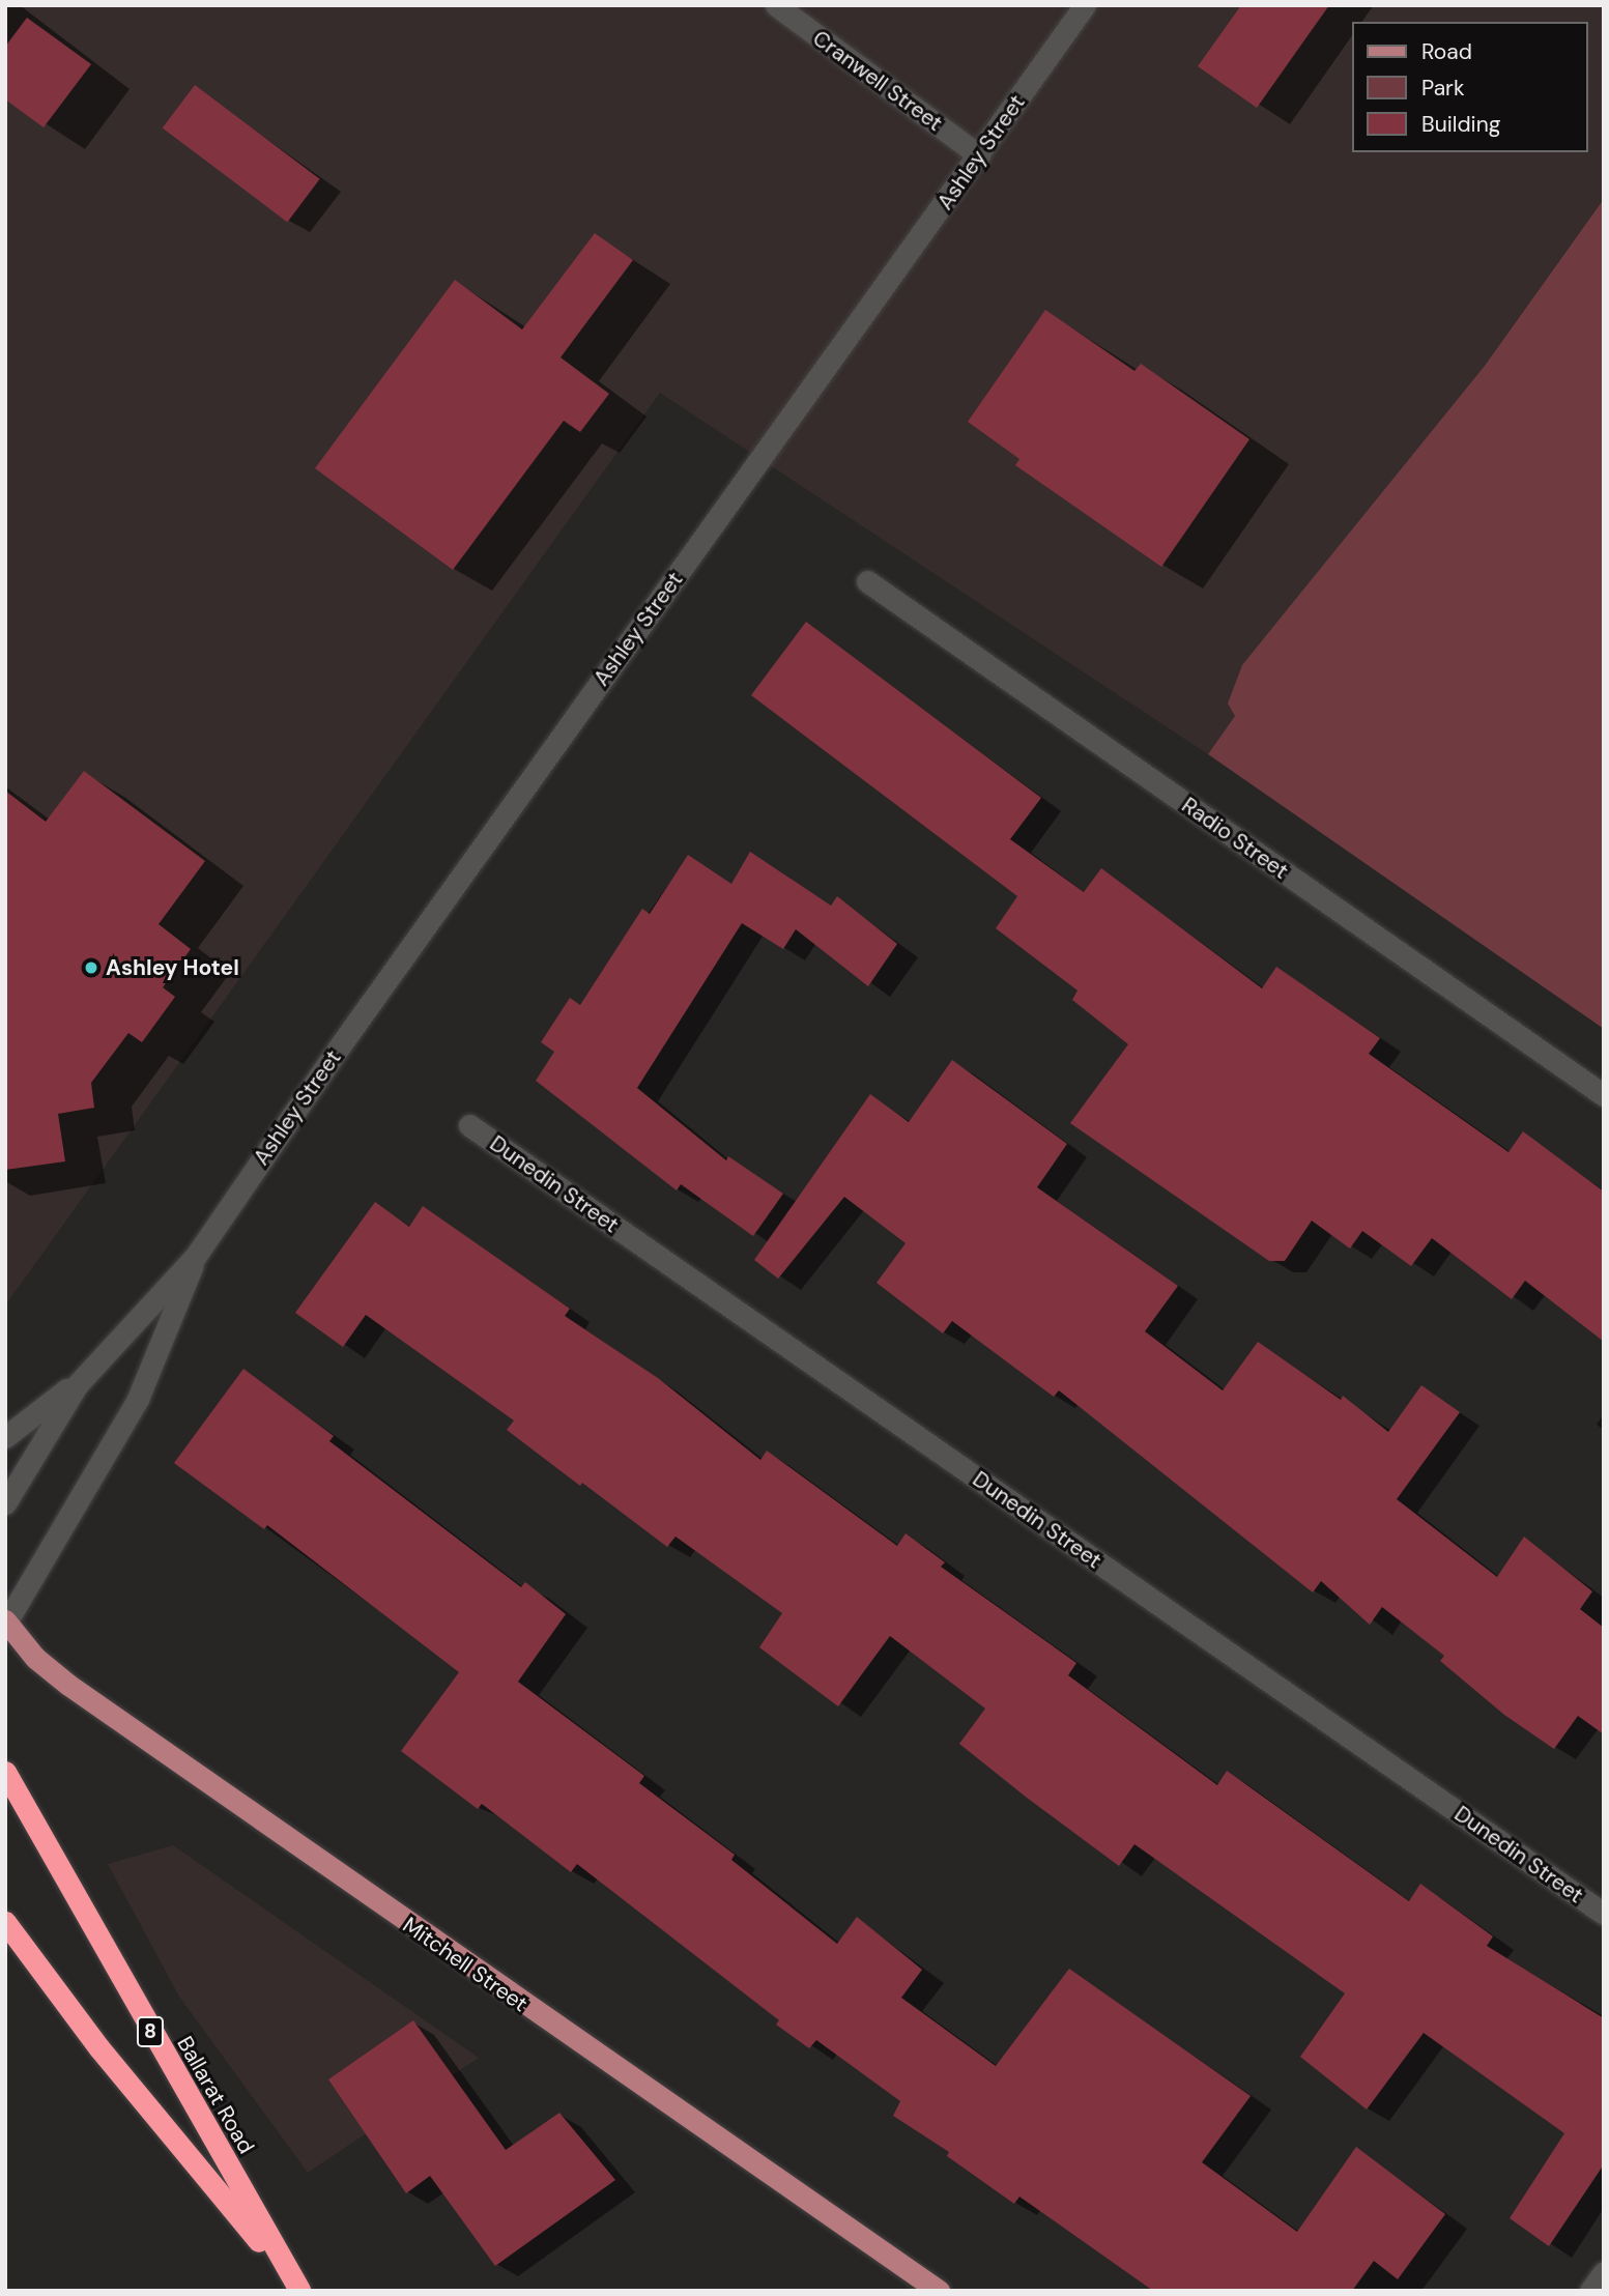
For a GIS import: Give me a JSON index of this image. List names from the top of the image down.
{
  "streets": {
    "highway": ["8", "Ballarat Road"],
    "main road": ["Mitchell Street"],
    "street": [
      "Cranwell Street",
      "Ashley Street",
      "Radio Street",
      "Dunedin Street"
    ]
  },
  "crossings": [
    ["Cranwell Street", "Ashley Street"],
    ["Ashley Street", "Mitchell Street"]
  ],
  "places": ["Ashley Hotel"],
  "legend": ["Road", "Park", "Building"]
}
